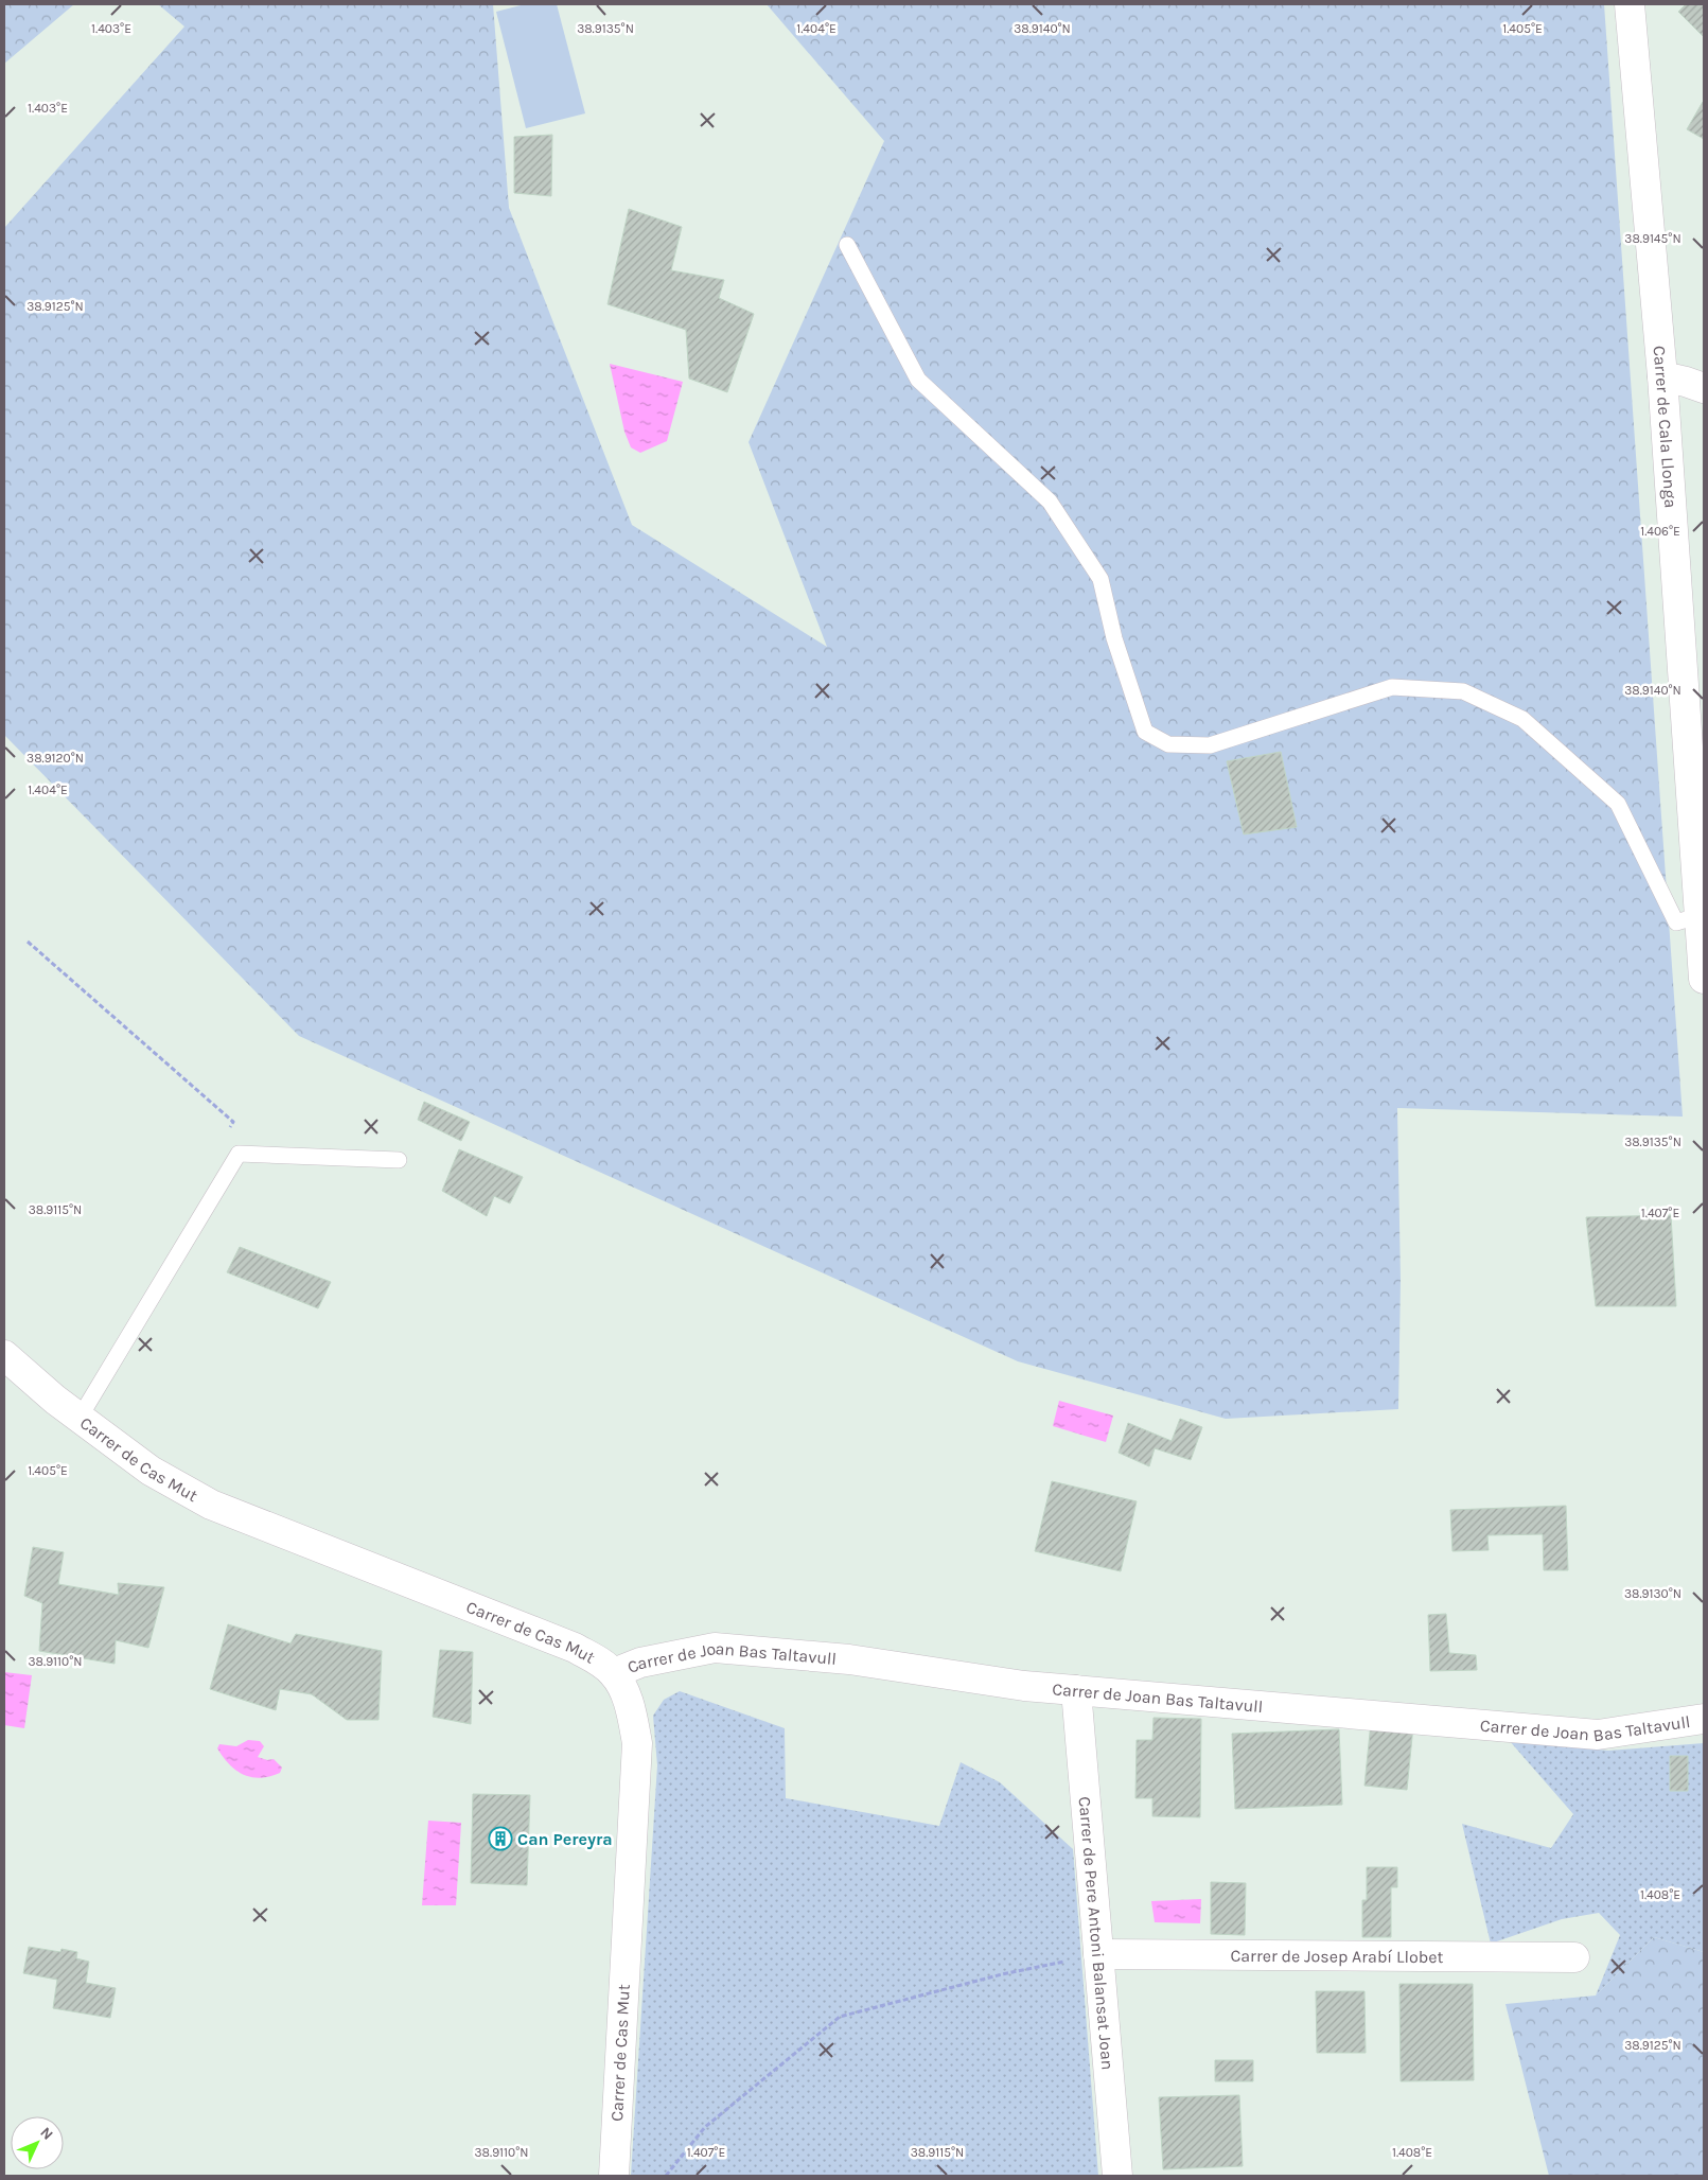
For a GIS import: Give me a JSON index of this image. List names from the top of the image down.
{
  "streets": {
    "street": [
      "Carrer de Cala Llonga",
      "Carrer de Cas Mut",
      "Carrer de Joan Bas Taltavull",
      "Carrer de Pere Antoni Balansat Joan",
      "Carrer de Josep Arabí Llobet"
    ]
  },
  "crossings": [
    ["Carrer de Cas Mut", "Carrer de Joan Bas Taltavull"],
    ["Carrer de Joan Bas Taltavull", "Carrer de Pere Antoni Balansat Joan"],
    ["Carrer de Pere Antoni Balansat Joan", "Carrer de Josep Arabí Llobet"]
  ],
  "places": {
    "building": ["Can Pereyra"]
  },
  "north": "top right",
  "coordinates": [
    "1.403°E",
    "1.404°E",
    "1.405°E",
    "38.9135°N",
    "38.9140°N",
    "38.9145°N",
    "38.9125°N",
    "1.406°E",
    "38.9120°N",
    "38.9115°N",
    "1.407°E",
    "38.9130°N",
    "38.9110°N",
    "1.408°E"
  ]
}
